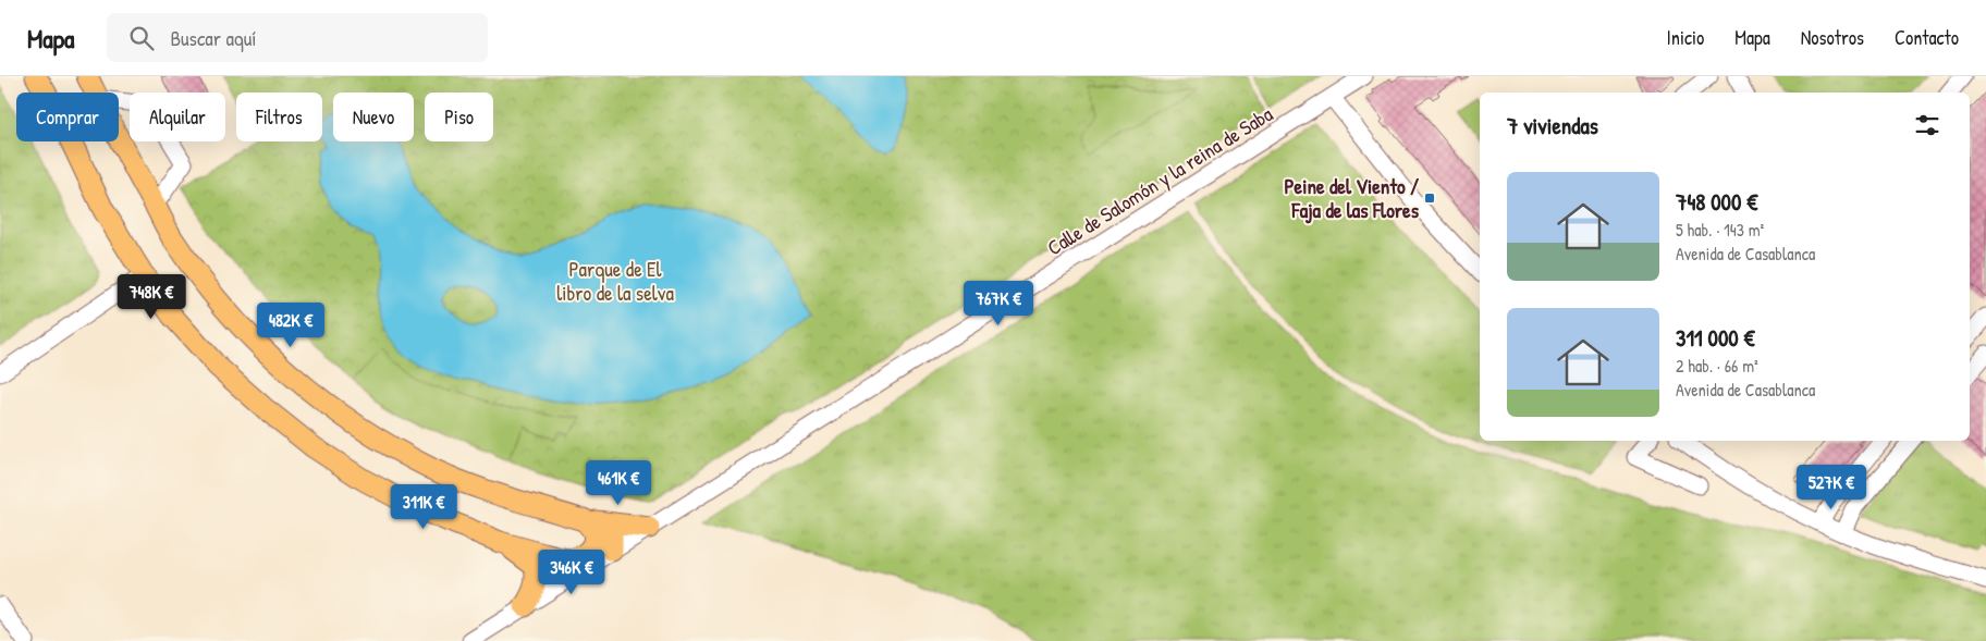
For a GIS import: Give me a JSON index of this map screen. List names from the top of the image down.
{
  "streets": {
    "street": ["Calle de Salomón y la reina de Saba"]
  },
  "parks": ["Parque de El libro de la selva"],
  "places": {
    "transit": ["Peine del Viento / Faja de las Flores"]
  },
  "page": {
    "header": "Mapa",
    "search": "Buscar aquí",
    "nav": [
      "Inicio",
      "Mapa",
      "Nosotros",
      "Contacto"
    ],
    "chip": [
      "Comprar",
      "Alquilar",
      "Filtros",
      "Nuevo",
      "Piso"
    ],
    "heading": "7 viviendas",
    "list": [
      {
        "name": "748 000 €",
        "note": "5 hab. · 143 m² · Avenida de Casablanca"
      },
      {
        "name": "311 000 €",
        "note": "2 hab. · 66 m² · Avenida de Casablanca"
      }
    ],
    "price": [
      "748K €",
      "767K €",
      "482K €",
      "461K €",
      "527K €",
      "311K €",
      "346K €"
    ]
  }
}
